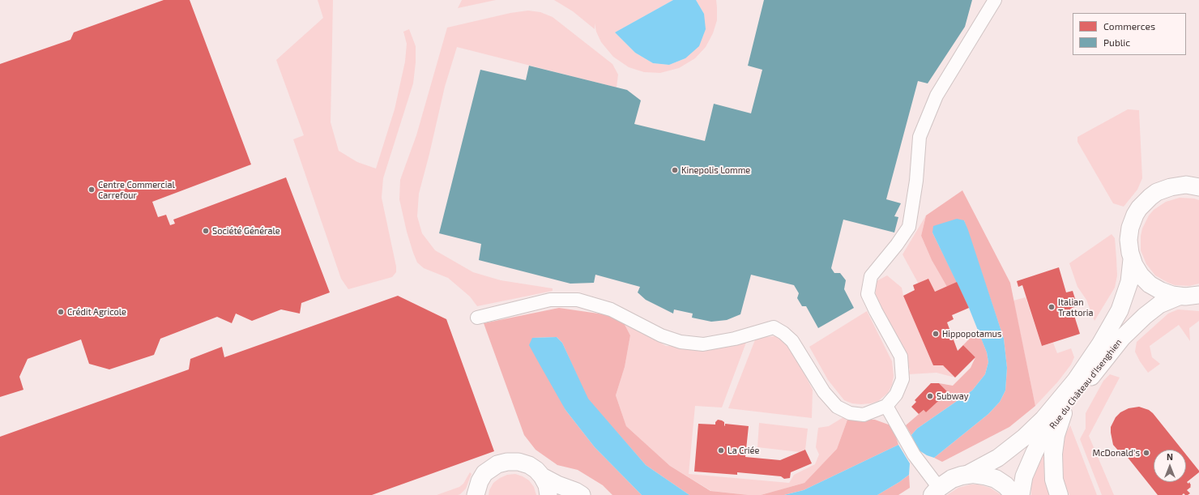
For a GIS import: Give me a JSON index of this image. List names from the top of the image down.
{
  "streets": {
    "street": ["Rue du Château d'Isenghien"]
  },
  "places": [
    "Kinepolis Lomme",
    "Centre Commercial Carrefour",
    "Société Générale",
    "Italian Trattoria",
    "Crédit Agricole",
    "Hippopotamus",
    "Subway",
    "La Criée",
    "McDonald's"
  ],
  "legend": ["Commerces", "Public"],
  "north": "top"
}
